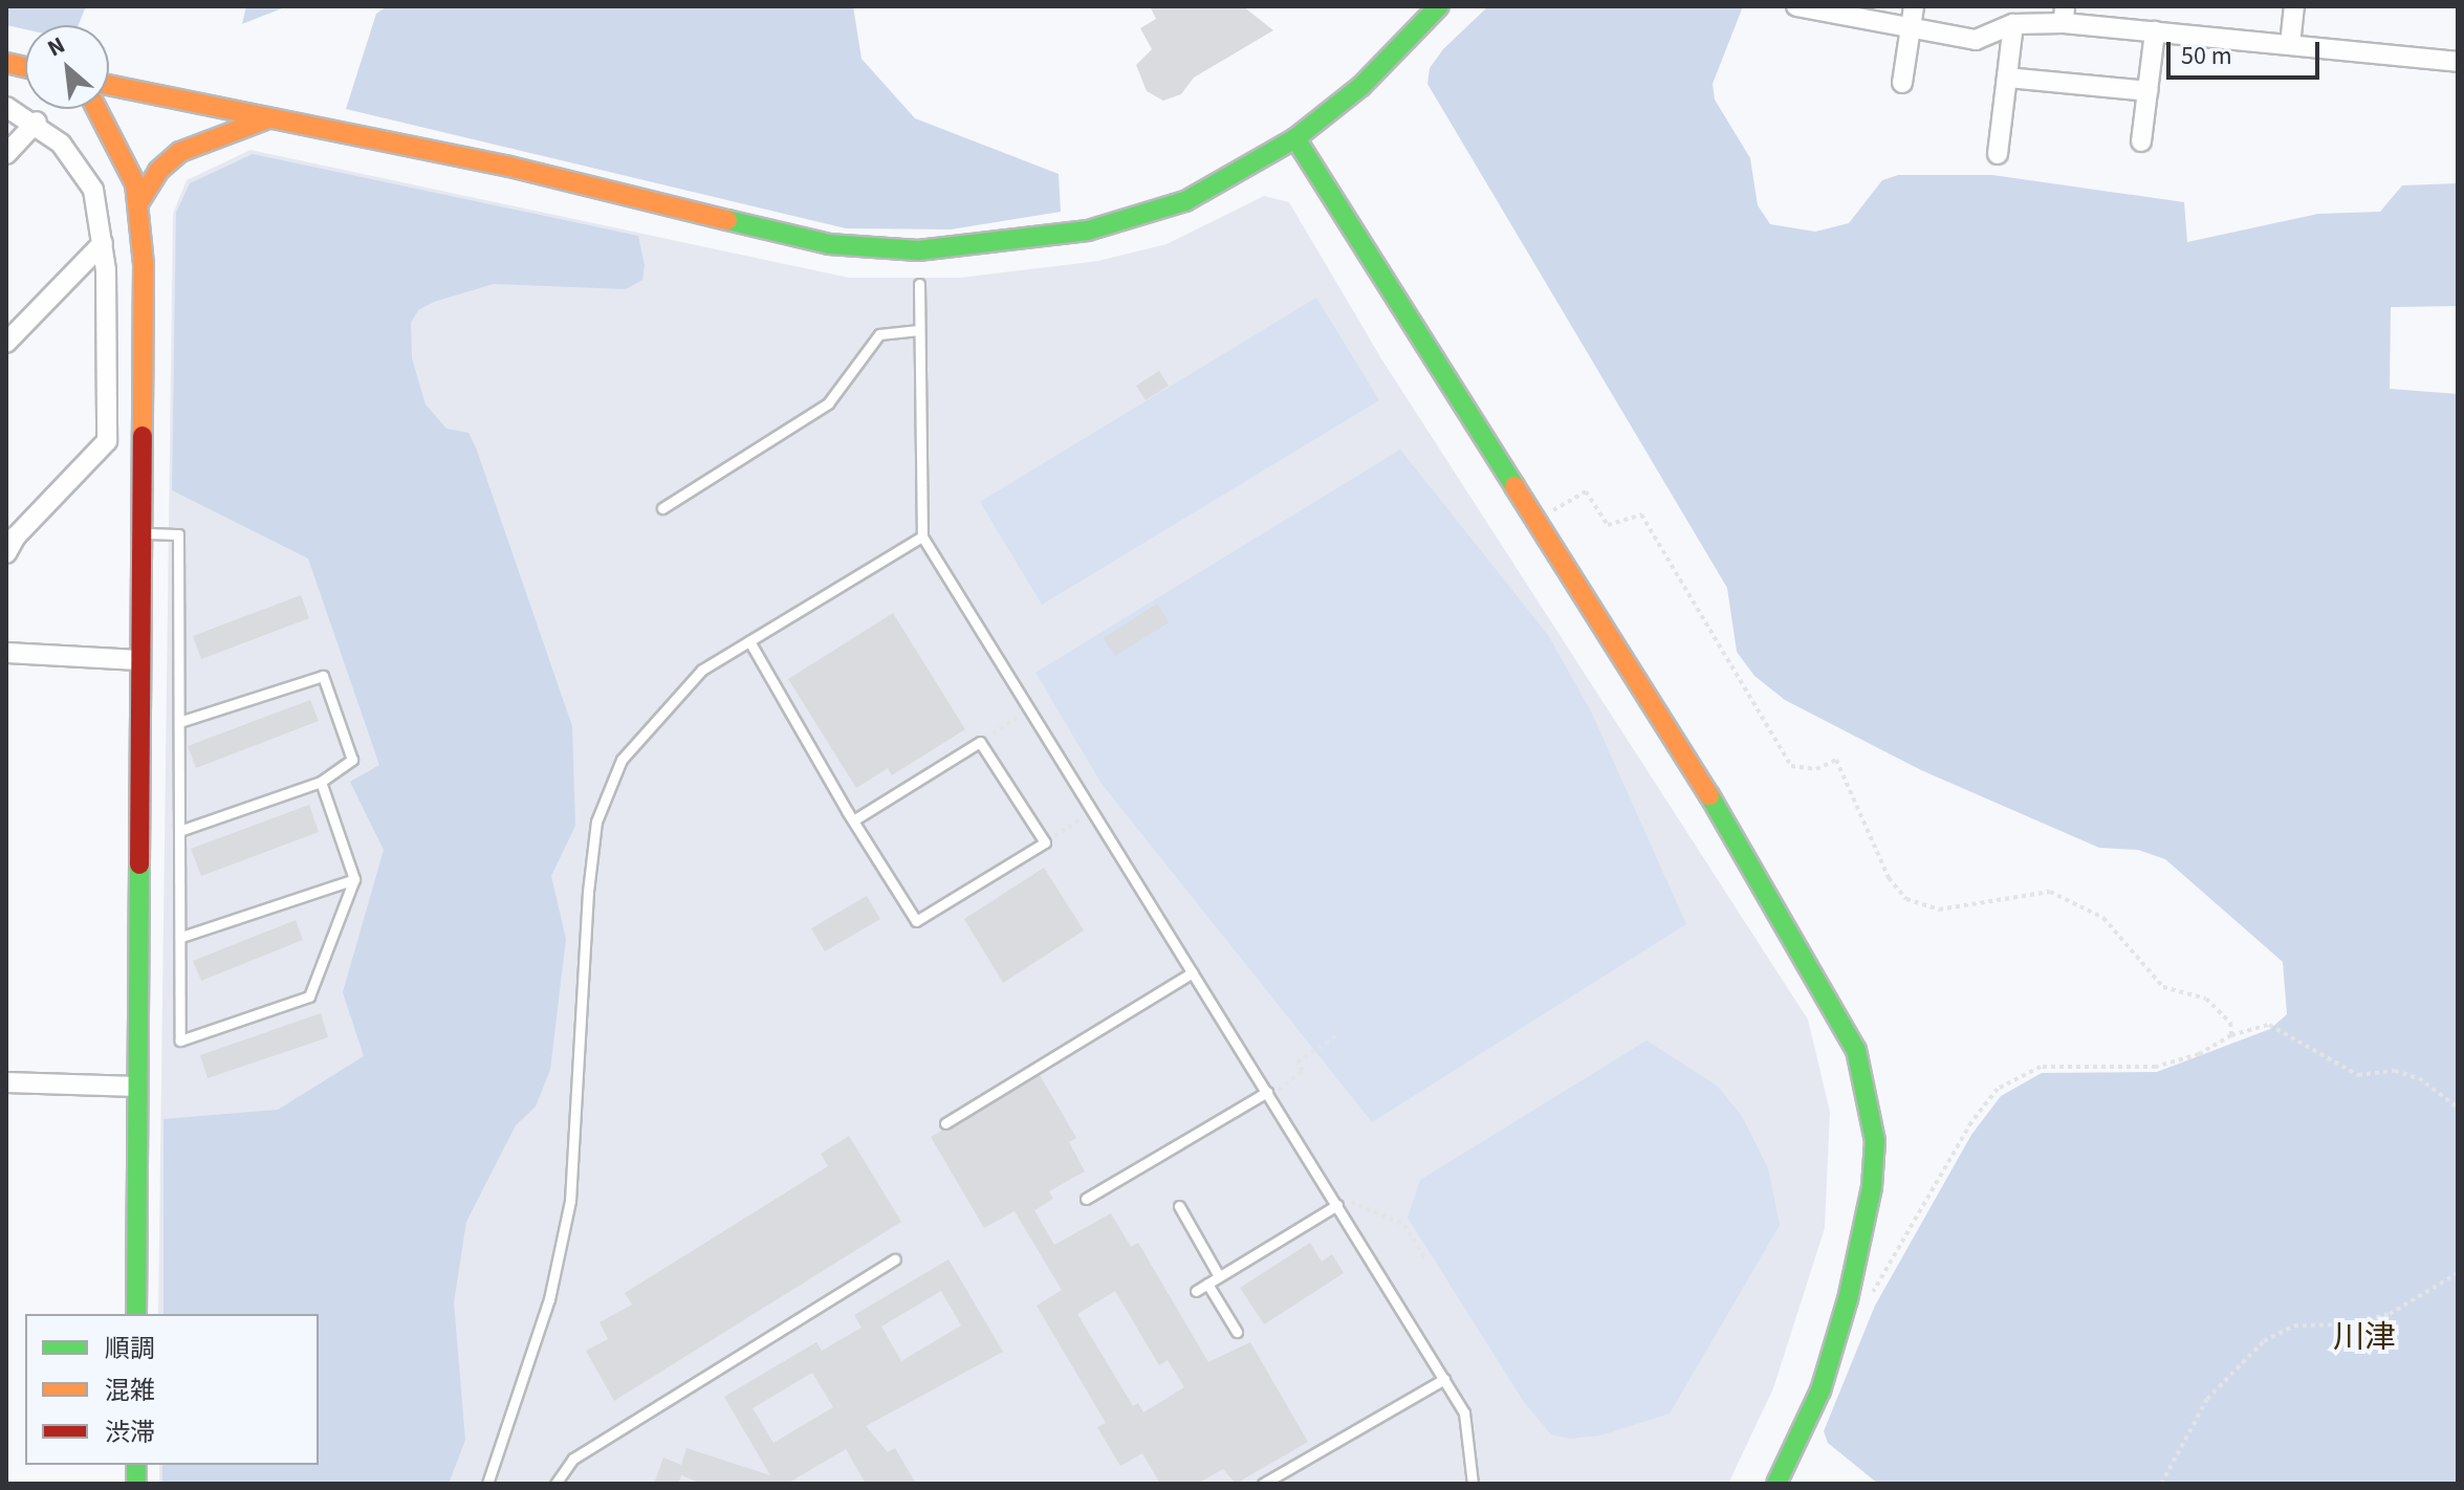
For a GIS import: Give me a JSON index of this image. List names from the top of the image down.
{
  "districts": ["川津"],
  "legend": ["順調", "混雑", "渋滞"],
  "scale_bar": "50 m",
  "north": "top left"
}
